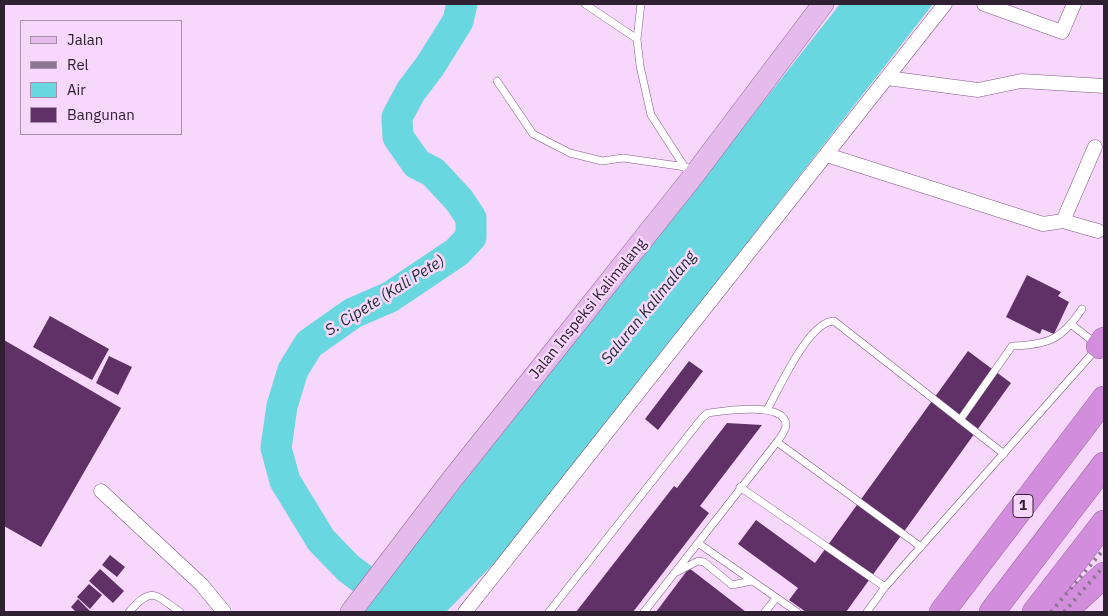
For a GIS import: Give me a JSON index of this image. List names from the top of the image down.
{
  "streets": {
    "highway": ["1"],
    "main road": ["Jalan Inspeksi Kalimalang"]
  },
  "water": ["S. Cipete (Kali Pete)", "Saluran Kalimalang"],
  "legend": [
    "Jalan",
    "Rel",
    "Air",
    "Bangunan"
  ]
}
